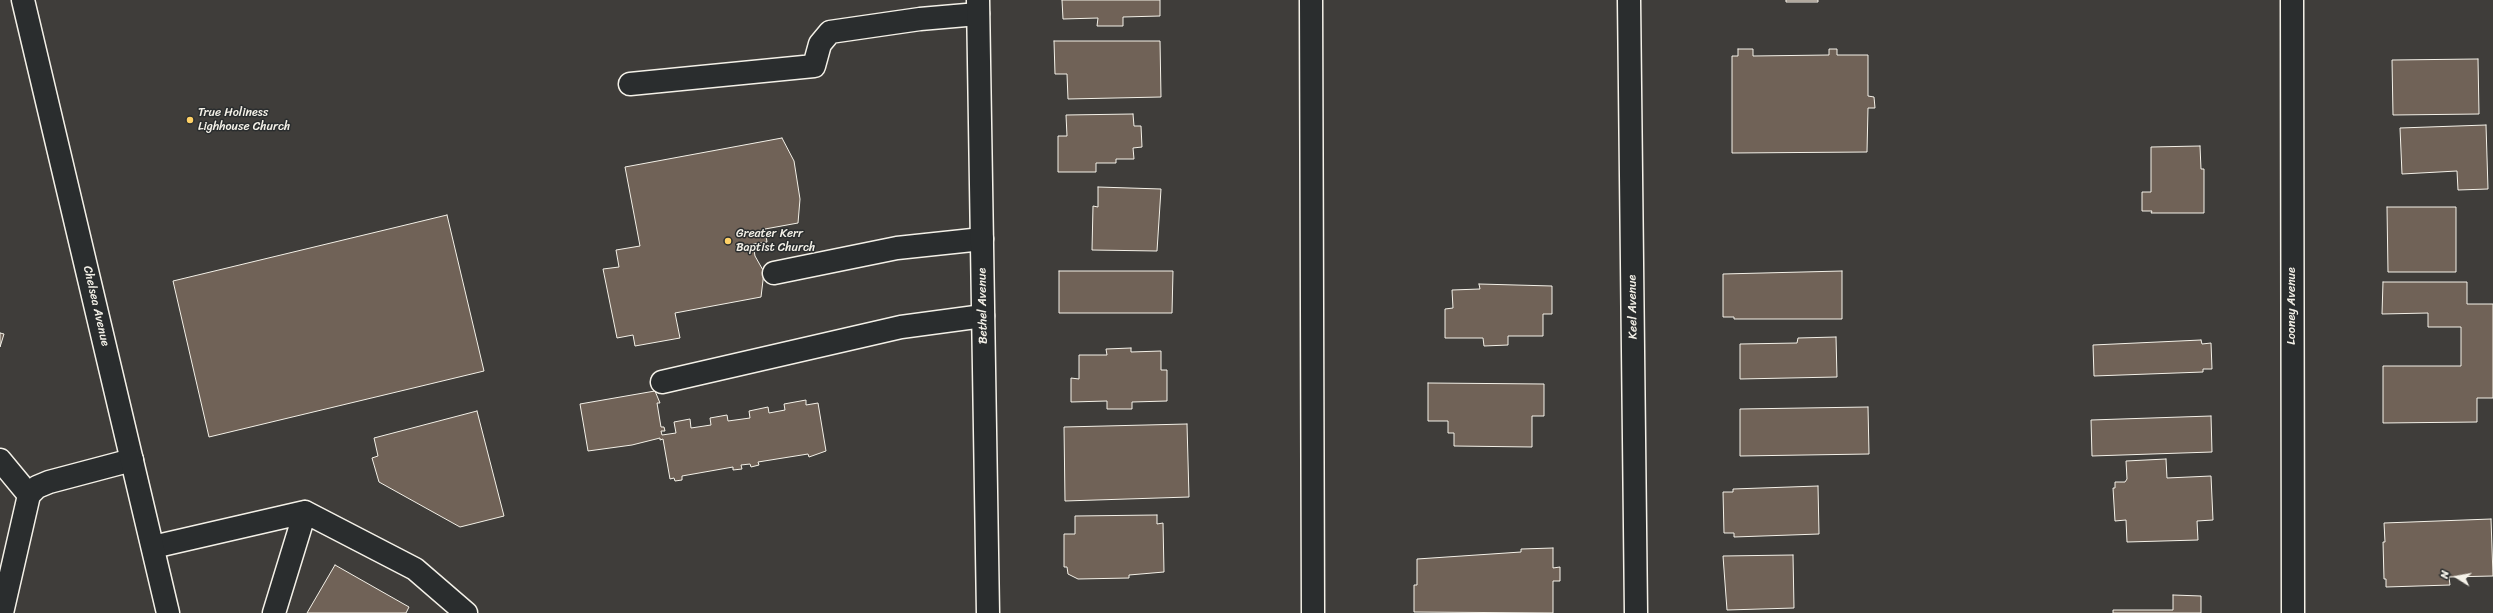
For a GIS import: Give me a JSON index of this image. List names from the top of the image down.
{
  "streets": {
    "street": [
      "Chelsea Avenue",
      "Bethel Avenue",
      "Looney Avenue",
      "Keel Avenue"
    ]
  },
  "places": ["True Holiness Lighhouse Church", "Greater Kerr Baptist Church"],
  "north": "left"
}
